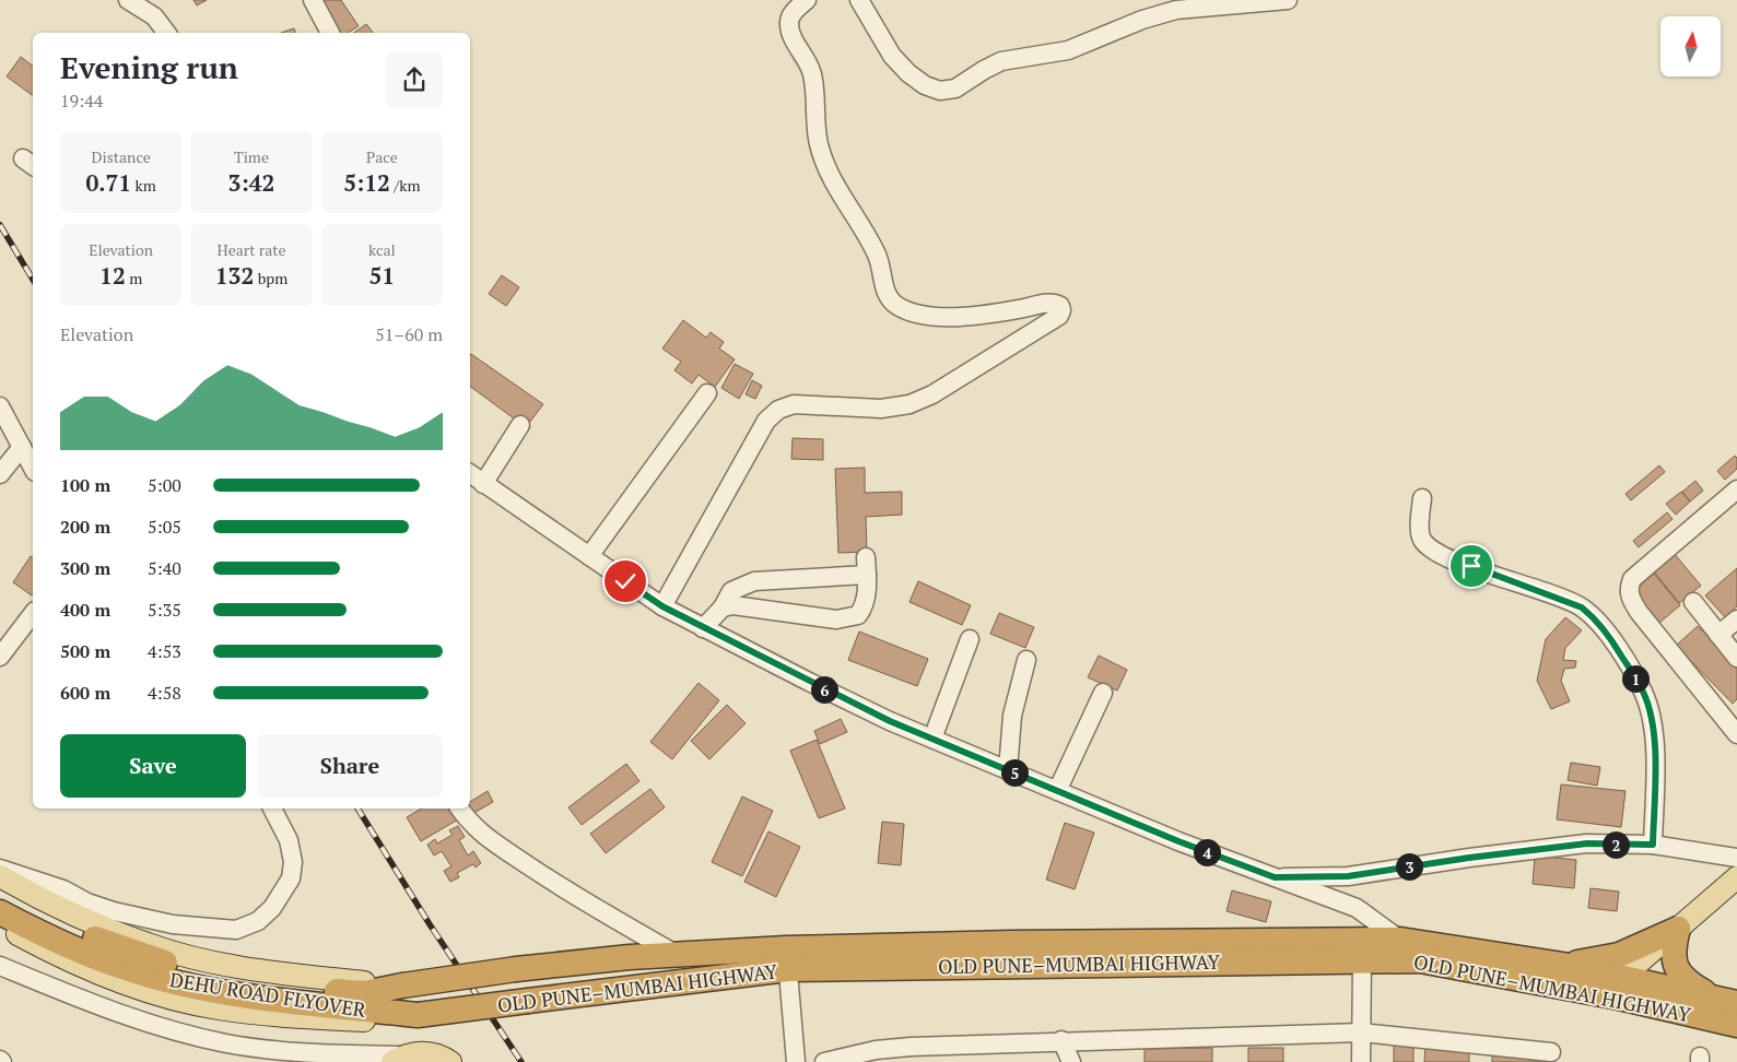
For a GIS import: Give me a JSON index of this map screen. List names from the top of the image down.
{
  "streets": {
    "highway": ["OLD PUNE–MUMBAI HIGHWAY", "DEHU ROAD FLYOVER"]
  },
  "crossings": [
    ["OLD PUNE–MUMBAI HIGHWAY", "DEHU ROAD FLYOVER"]
  ],
  "north": "top",
  "page": {
    "heading": ["Evening run", "19:44"],
    "stats": [
      ["Distance", "0.71 km"],
      ["Time", "3:42"],
      ["Pace", "5:12 /km"],
      ["Elevation", "12 m"],
      ["Heart rate", "132 bpm"],
      ["kcal", "51"]
    ],
    "chart": ["Elevation", "51–60 m"],
    "list": [
      {
        "name": "100 m",
        "note": "5:00"
      },
      {
        "name": "200 m",
        "note": "5:05"
      },
      {
        "name": "300 m",
        "note": "5:40"
      },
      {
        "name": "400 m",
        "note": "5:35"
      },
      {
        "name": "500 m",
        "note": "4:53"
      },
      {
        "name": "600 m",
        "note": "4:58"
      }
    ],
    "pins": [
      "1",
      "6",
      "5",
      "2",
      "4",
      "3"
    ],
    "buttons": ["Save", "Share"]
  }
}
